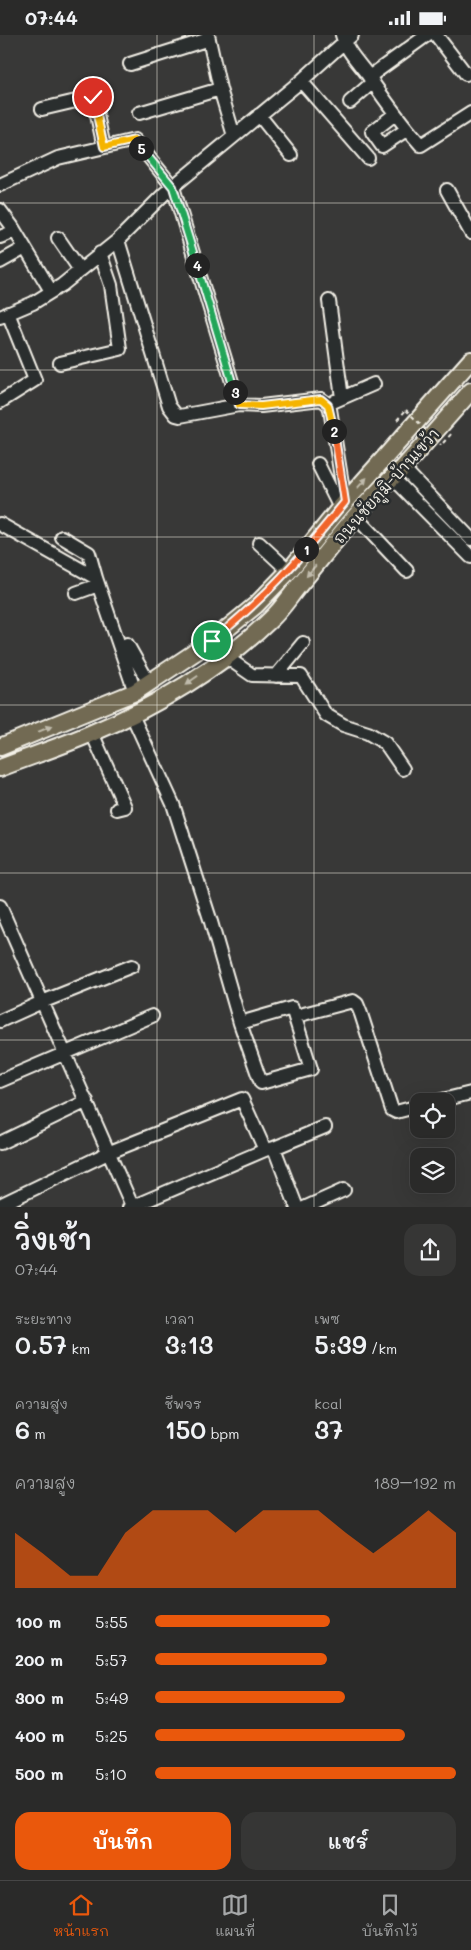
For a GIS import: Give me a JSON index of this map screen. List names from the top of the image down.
{
  "streets": {
    "main road": ["ถนนชัยภูมิ-บ้านเขว้า"]
  },
  "page": {
    "status": "07:44",
    "pins": [
      "5",
      "4",
      "3",
      "2",
      "1"
    ],
    "heading": ["วิ่งเช้า", "07:44"],
    "stats": [
      ["ระยะทาง", "0.57 km"],
      ["เวลา", "3:13"],
      ["เพซ", "5:39 /km"],
      ["ความสูง", "6 m"],
      ["ชีพจร", "150 bpm"],
      ["kcal", "37"]
    ],
    "chart": ["ความสูง", "189–192 m"],
    "list": [
      {
        "name": "100 m",
        "note": "5:55"
      },
      {
        "name": "200 m",
        "note": "5:57"
      },
      {
        "name": "300 m",
        "note": "5:49"
      },
      {
        "name": "400 m",
        "note": "5:25"
      },
      {
        "name": "500 m",
        "note": "5:10"
      }
    ],
    "buttons": ["บันทึก", "แชร์"],
    "tabs": ["หน้าแรก", "แผนที่", "บันทึกไว้"]
  }
}
